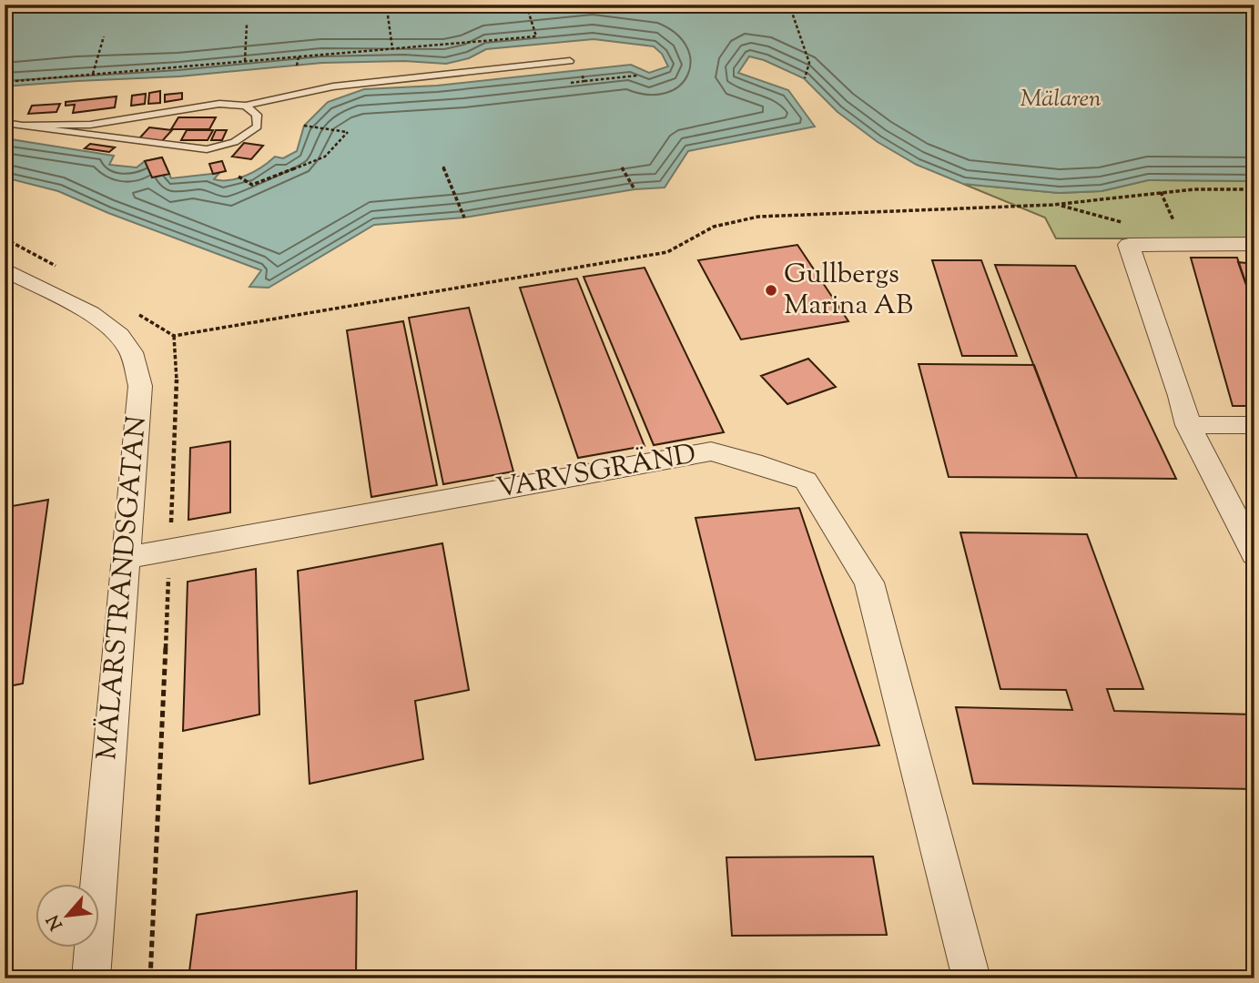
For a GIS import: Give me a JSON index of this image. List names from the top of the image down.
{
  "streets": {
    "street": ["VARVSGRÄND", "MÄLARSTRANDSGATAN"]
  },
  "crossings": [
    ["VARVSGRÄND", "MÄLARSTRANDSGATAN"]
  ],
  "water": ["Mälaren"],
  "places": ["Gullbergs Marina AB"],
  "north": "bottom left"
}
